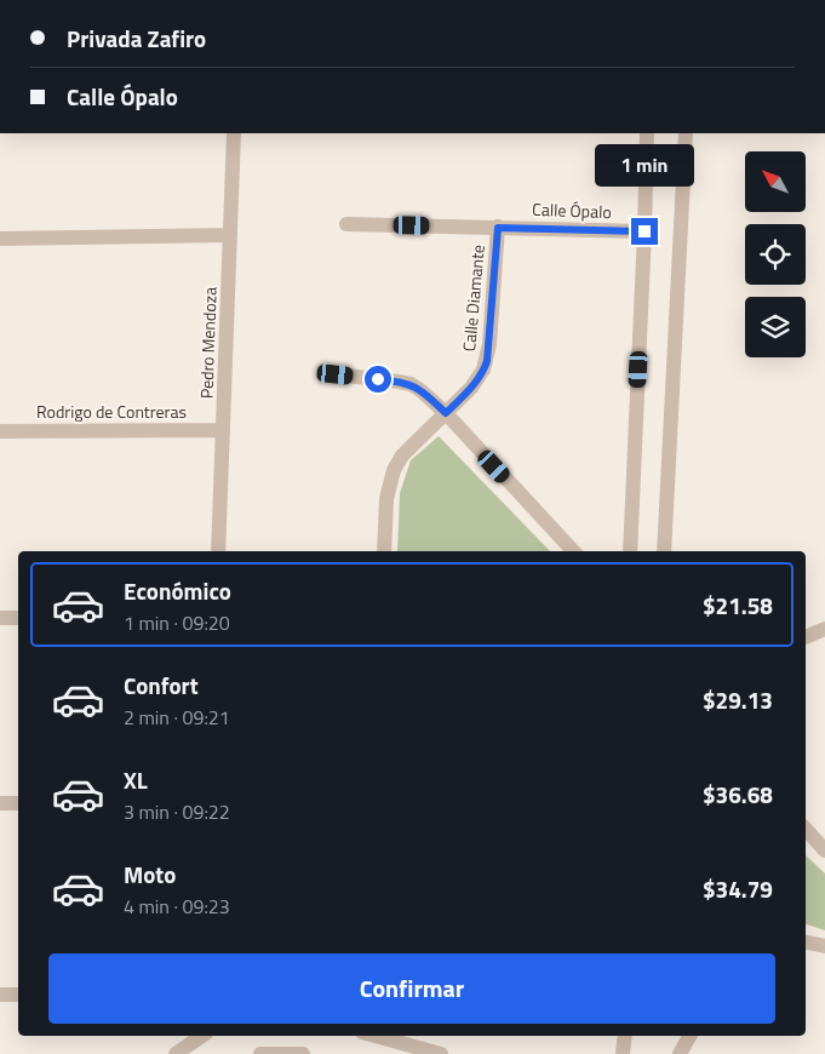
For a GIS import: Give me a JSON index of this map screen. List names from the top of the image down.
{
  "streets": {
    "street": [
      "Calle Ópalo",
      "Calle Diamante",
      "Pedro Mendoza",
      "Rodrigo de Contreras"
    ]
  },
  "crossings": [
    ["Calle Ópalo", "Calle Diamante"],
    ["Pedro Mendoza", "Rodrigo de Contreras"]
  ],
  "north": "top left",
  "page": {
    "banner": ["Privada Zafiro", "Calle Ópalo"],
    "bubble": "1 min",
    "list": [
      {
        "name": "Económico",
        "note": "1 min · 09:20",
        "value": "$21.58"
      },
      {
        "name": "Confort",
        "note": "2 min · 09:21",
        "value": "$29.13"
      },
      {
        "name": "XL",
        "note": "3 min · 09:22",
        "value": "$36.68"
      },
      {
        "name": "Moto",
        "note": "4 min · 09:23",
        "value": "$34.79"
      }
    ],
    "buttons": "Confirmar"
  }
}
